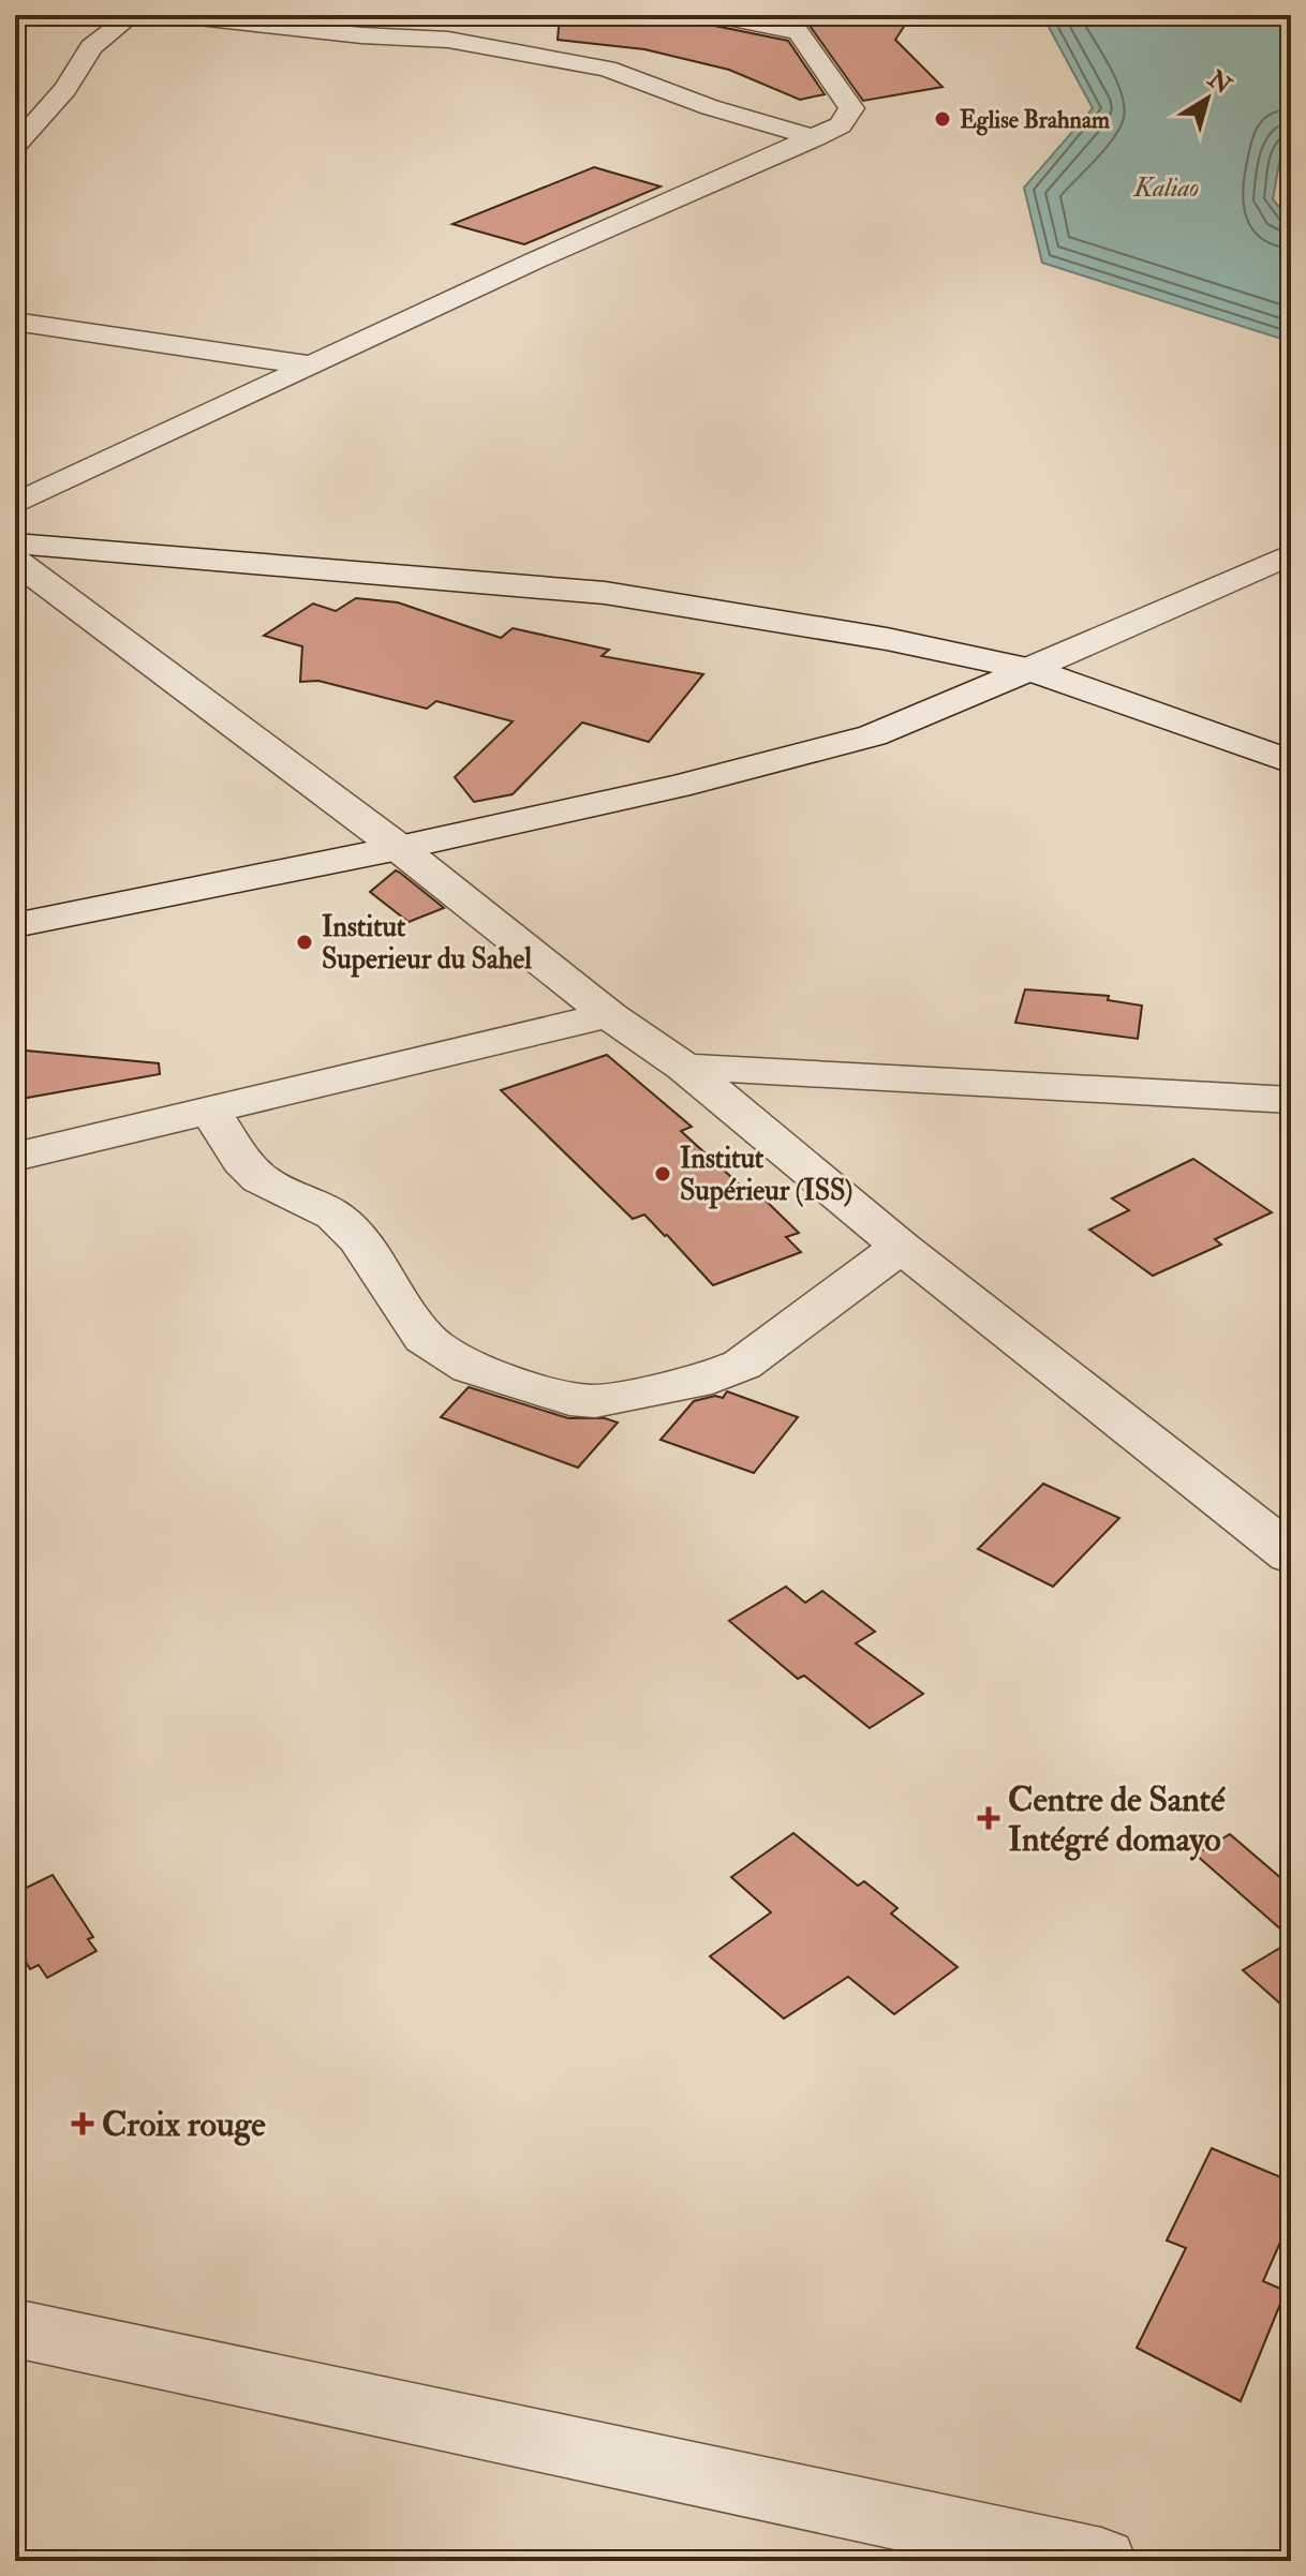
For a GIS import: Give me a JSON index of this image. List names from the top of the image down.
{
  "water": ["Kaliao"],
  "places": {
    "other": ["Eglise Brahnam", "Institut Superieur du Sahel", "Institut Supérieur (ISS)"],
    "health": ["Centre de Santé Intégré domayo", "Croix rouge"]
  },
  "north": "top right"
}
